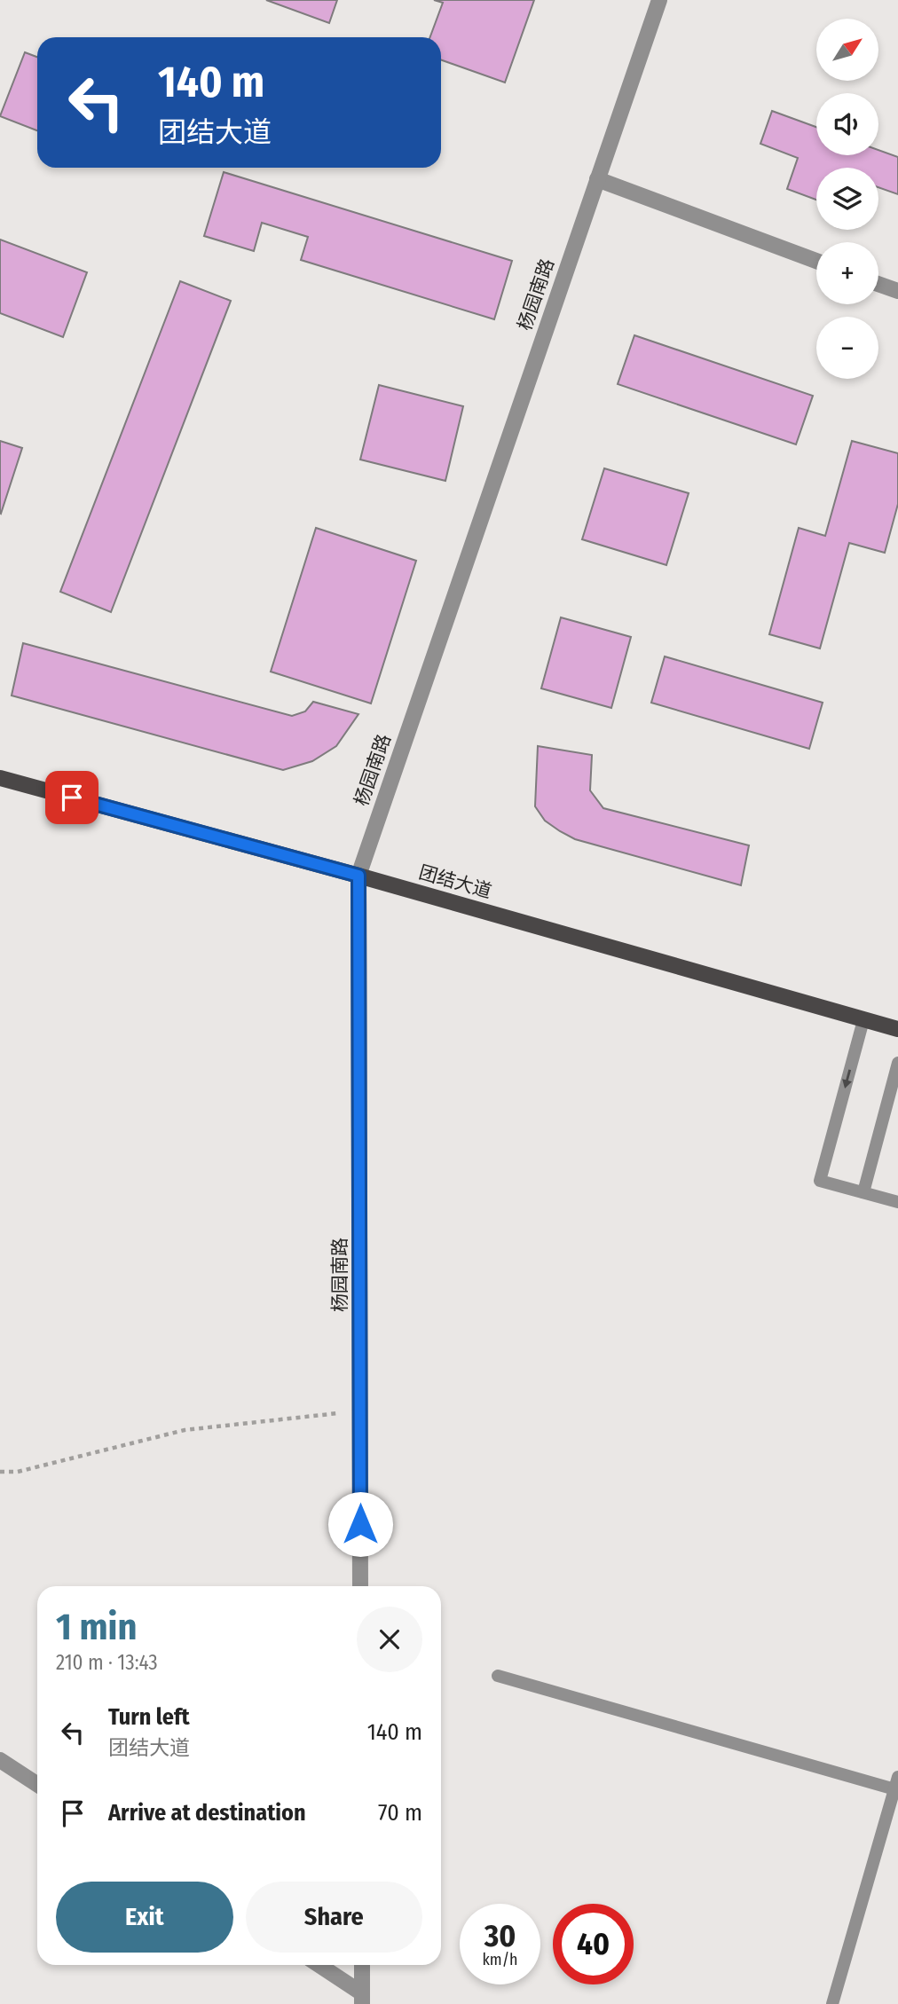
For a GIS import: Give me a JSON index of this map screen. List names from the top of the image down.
{
  "streets": {
    "main road": ["团结大道"],
    "street": ["杨园南路"]
  },
  "crossings": [
    ["杨园南路", "团结大道"]
  ],
  "north": "top right",
  "page": {
    "map_buttons": ["+", "−"],
    "turn": ["140 m", "团结大道"],
    "heading": ["1 min", "210 m · 13:43"],
    "list": [
      {
        "name": "Turn left",
        "note": "团结大道",
        "value": "140 m"
      },
      {
        "name": "Arrive at destination",
        "value": "70 m"
      }
    ],
    "buttons": ["Exit", "Share"],
    "speed": "30 km/h",
    "limit": "40"
  }
}
